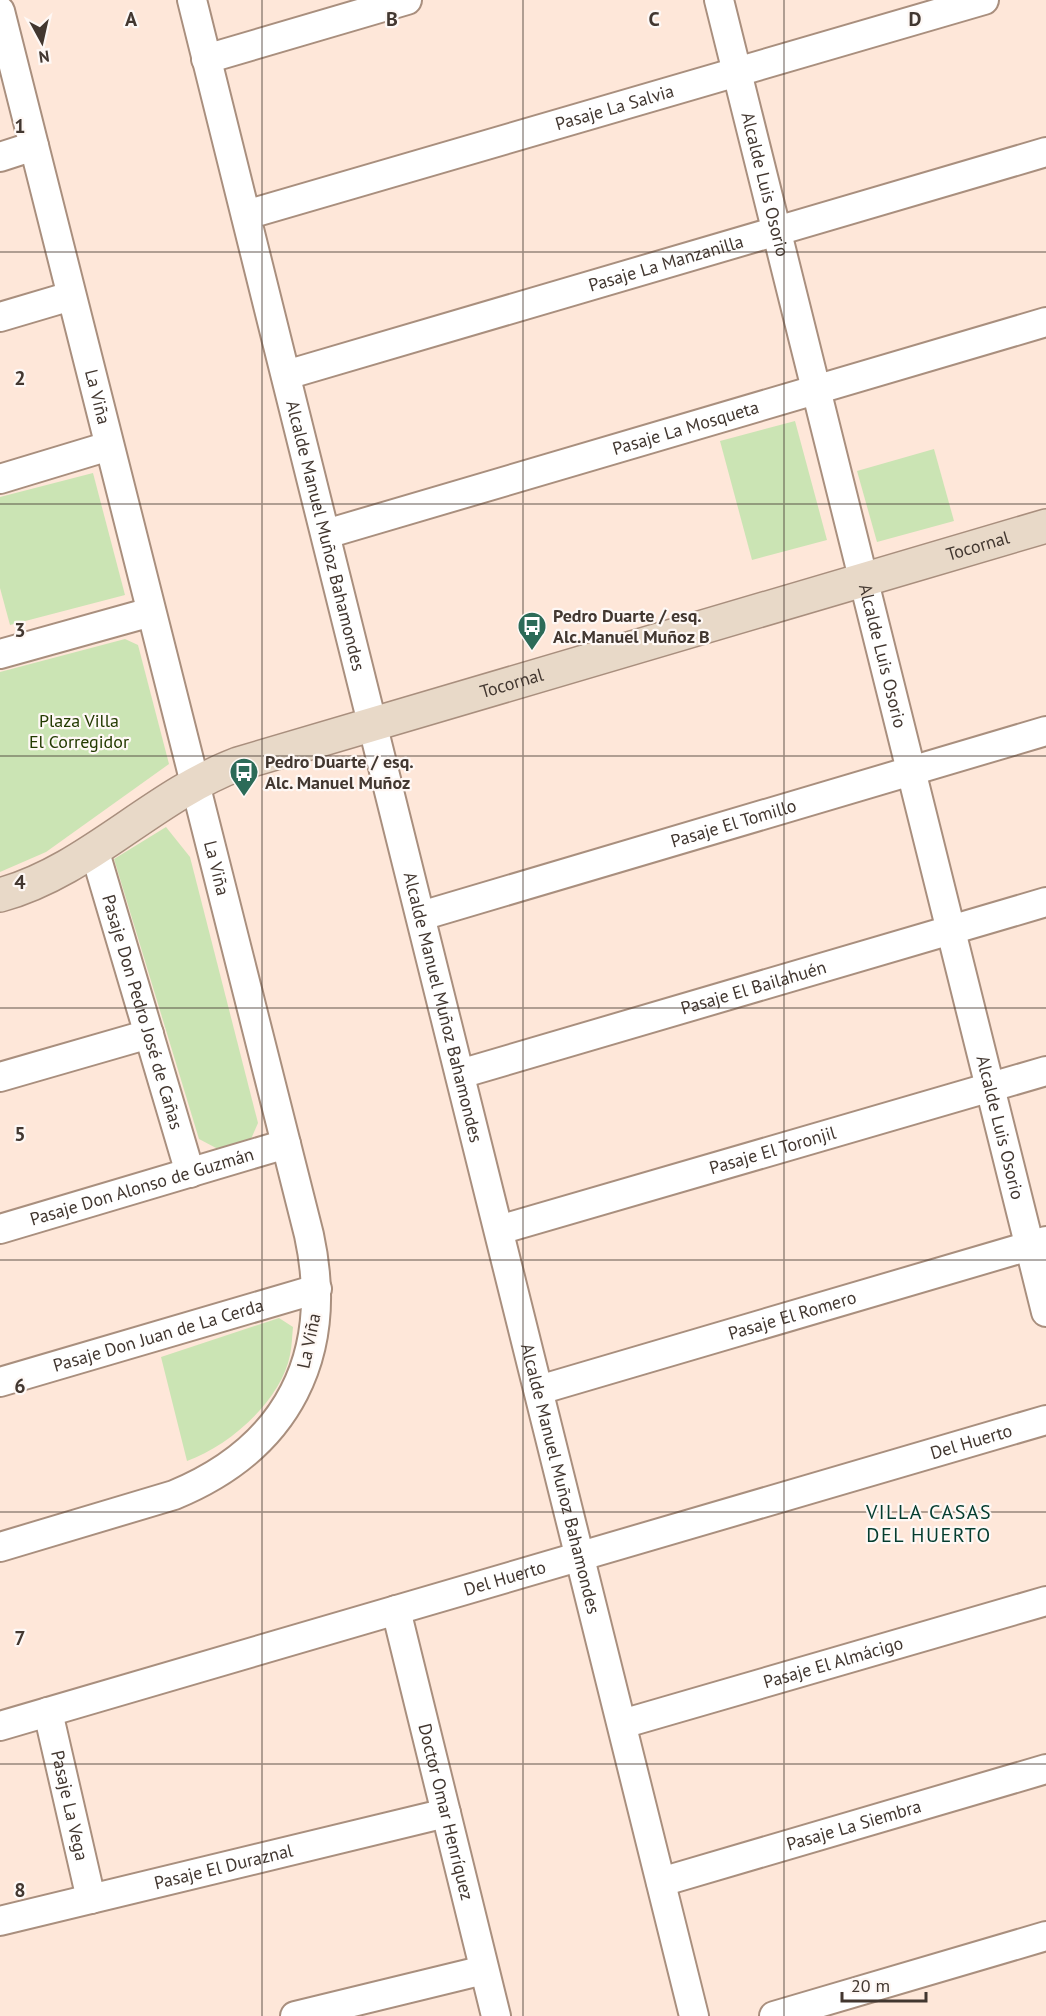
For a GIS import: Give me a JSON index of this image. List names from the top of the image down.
{
  "streets": {
    "street": [
      "Pasaje La Salvia",
      "Alcalde Luis Osorio",
      "Pasaje La Manzanilla",
      "La Viña",
      "Pasaje La Mosqueta",
      "Alcalde Manuel Muñoz Bahamondes",
      "Tocornal",
      "Pasaje El Tomillo",
      "Pasaje El Bailahuén",
      "Pasaje Don Pedro José de Cañas",
      "Pasaje El Toronjil",
      "Pasaje Don Alonso de Guzmán",
      "Pasaje El Romero",
      "Pasaje Don Juan de La Cerda",
      "Del Huerto",
      "Pasaje El Almácigo",
      "Pasaje La Vega",
      "Doctor Omar Henríquez",
      "Pasaje La Siembra",
      "Pasaje El Duraznal"
    ]
  },
  "crossings": [
    ["Pasaje La Salvia", "Alcalde Luis Osorio"],
    ["Pasaje La Salvia", "Alcalde Manuel Muñoz Bahamondes"],
    ["Alcalde Luis Osorio", "Pasaje La Manzanilla"],
    ["Alcalde Luis Osorio", "Pasaje La Mosqueta"],
    ["Alcalde Luis Osorio", "Tocornal"],
    ["Alcalde Luis Osorio", "Pasaje El Tomillo"],
    ["Alcalde Luis Osorio", "Pasaje El Bailahuén"],
    ["Alcalde Luis Osorio", "Pasaje El Toronjil"],
    ["Alcalde Luis Osorio", "Pasaje El Romero"],
    ["Pasaje La Manzanilla", "Alcalde Manuel Muñoz Bahamondes"],
    ["La Viña", "Tocornal"],
    ["La Viña", "Pasaje Don Alonso de Guzmán"],
    ["La Viña", "Pasaje Don Juan de La Cerda"],
    ["Pasaje La Mosqueta", "Alcalde Manuel Muñoz Bahamondes"],
    ["Alcalde Manuel Muñoz Bahamondes", "Tocornal"],
    ["Alcalde Manuel Muñoz Bahamondes", "Pasaje El Tomillo"],
    ["Alcalde Manuel Muñoz Bahamondes", "Pasaje El Bailahuén"],
    ["Alcalde Manuel Muñoz Bahamondes", "Pasaje El Toronjil"],
    ["Alcalde Manuel Muñoz Bahamondes", "Pasaje El Romero"],
    ["Alcalde Manuel Muñoz Bahamondes", "Del Huerto"],
    ["Alcalde Manuel Muñoz Bahamondes", "Pasaje El Almácigo"],
    ["Alcalde Manuel Muñoz Bahamondes", "Pasaje La Siembra"],
    ["Tocornal", "Pasaje Don Pedro José de Cañas"],
    ["Pasaje Don Pedro José de Cañas", "Pasaje Don Alonso de Guzmán"],
    ["Del Huerto", "Pasaje La Vega"],
    ["Del Huerto", "Doctor Omar Henríquez"],
    ["Pasaje La Vega", "Pasaje El Duraznal"],
    ["Doctor Omar Henríquez", "Pasaje El Duraznal"]
  ],
  "districts": ["VILLA CASAS DEL HUERTO"],
  "parks": ["Plaza Villa El Corregidor"],
  "places": {
    "bus stop": ["Pedro Duarte / esq. Alc.Manuel Muñoz B", "Pedro Duarte / esq. Alc. Manuel Muñoz"]
  },
  "scale_bar": "20 m",
  "north": "bottom",
  "grid": {
    "columns": [
      "A",
      "B",
      "C",
      "D"
    ],
    "rows": [
      "1",
      "2",
      "3",
      "4",
      "5",
      "6",
      "7",
      "8"
    ]
  }
}
